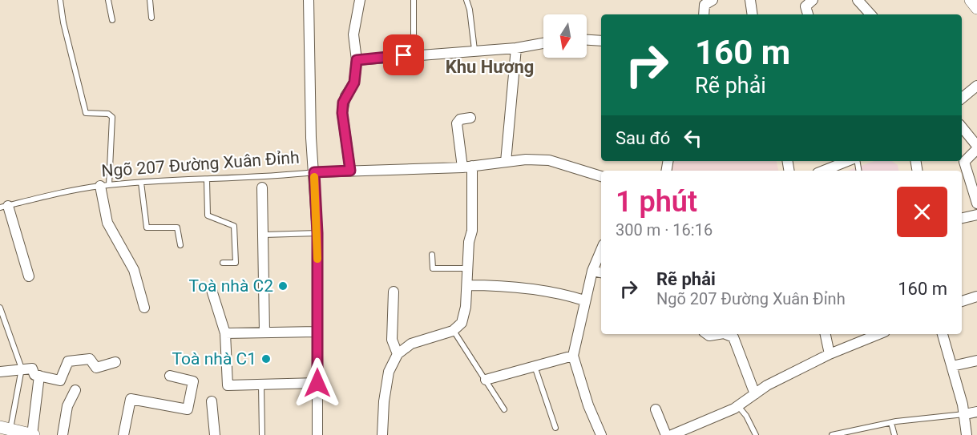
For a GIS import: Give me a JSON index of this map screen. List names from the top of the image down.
{
  "streets": {
    "street": ["Ngõ 207 Đường Xuân Đỉnh"]
  },
  "districts": ["Khu Hương"],
  "places": ["Toà nhà C2", "Toà nhà C1"],
  "north": "bottom",
  "page": {
    "turn": ["160 m", "Rẽ phải"],
    "then": "Sau đó",
    "heading": ["1 phút", "300 m · 16:16"],
    "list": [
      {
        "name": "Rẽ phải",
        "note": "Ngõ 207 Đường Xuân Đỉnh",
        "value": "160 m"
      }
    ]
  }
}
